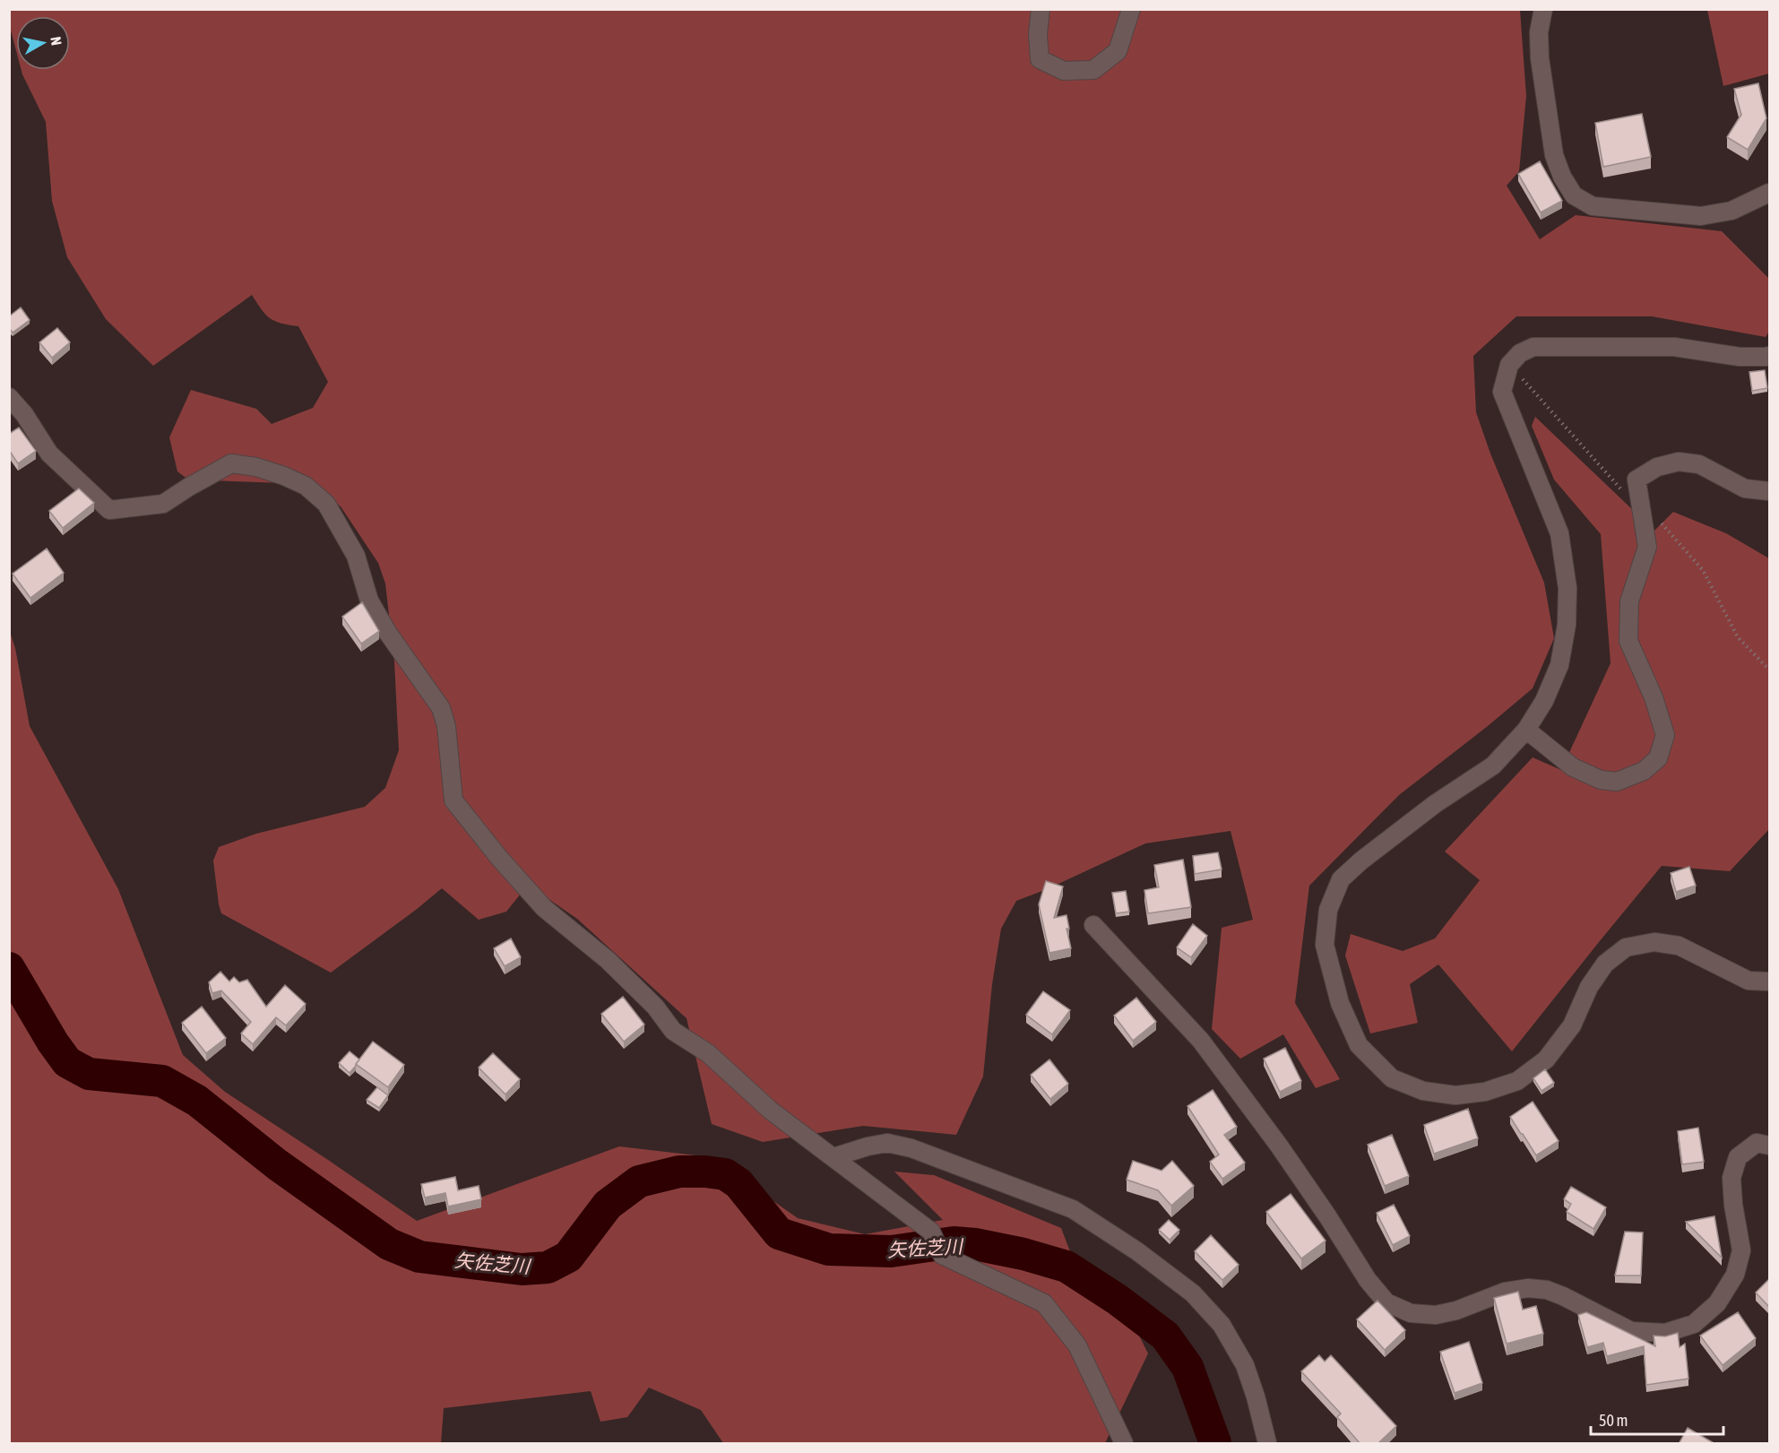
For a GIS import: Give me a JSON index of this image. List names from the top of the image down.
{
  "water": ["矢佐芝川"],
  "scale_bar": "50 m",
  "north": "right"
}
